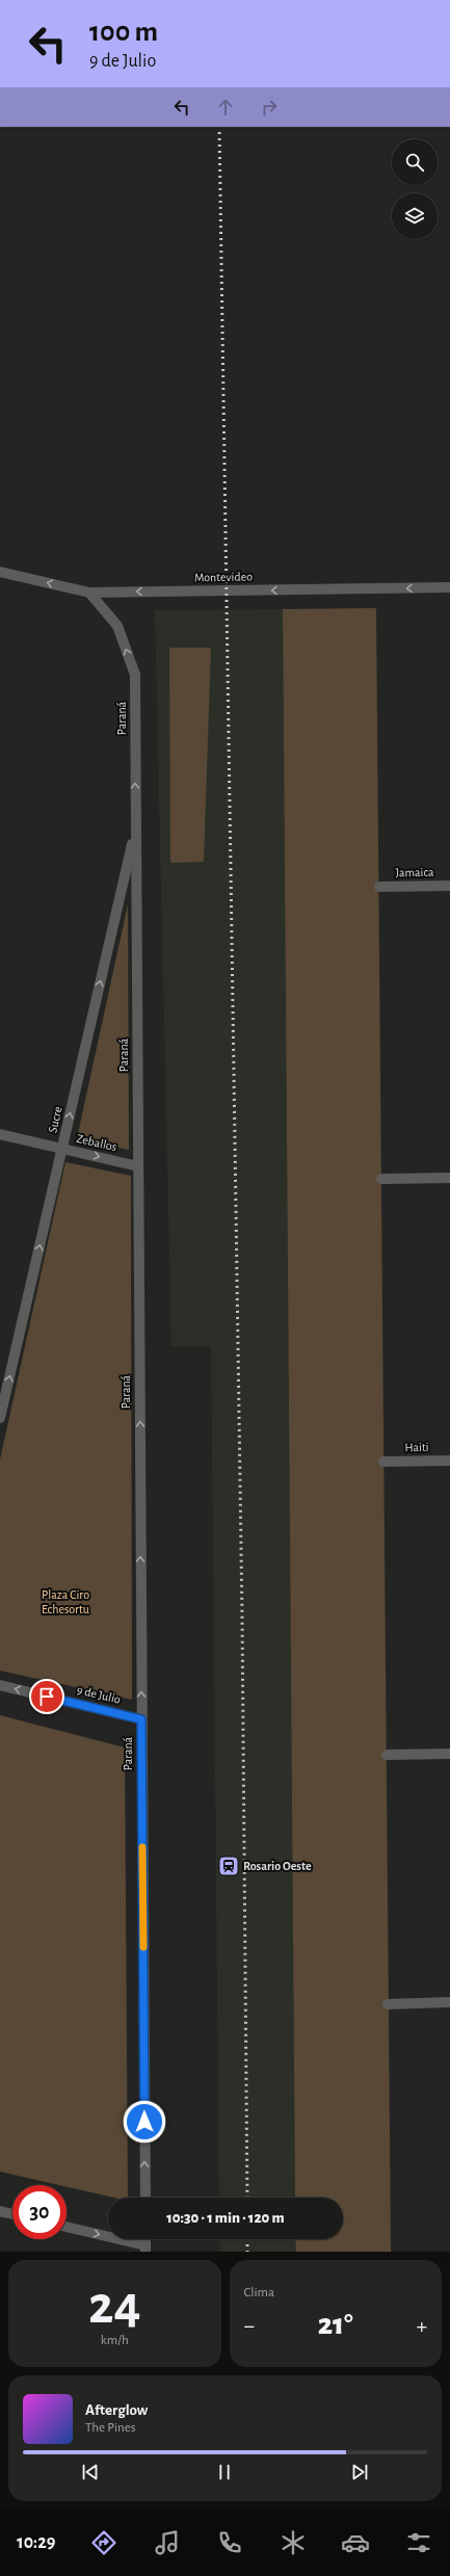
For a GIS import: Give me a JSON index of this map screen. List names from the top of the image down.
{
  "streets": {
    "street": [
      "Montevideo",
      "Paraná",
      "Jamaica",
      "Sucre",
      "Zeballos",
      "Haiti",
      "9 de Julio"
    ]
  },
  "crossings": [
    ["Montevideo", "Paraná"],
    ["Paraná", "Sucre"],
    ["Paraná", "Zeballos"],
    ["Paraná", "9 de Julio"],
    ["Sucre", "Zeballos"]
  ],
  "one_way": [
    "Montevideo",
    "Paraná",
    "Sucre",
    "Zeballos",
    "9 de Julio"
  ],
  "parks": ["Plaza Ciro Echesortu"],
  "places": {
    "station": ["Rosario Oeste"]
  },
  "page": {
    "turn": ["100 m", "9 de Julio"],
    "limit": "30",
    "trip": "10:30 · 1 min · 120 m",
    "tile": [
      ["24", "km/h"],
      "Clima"
    ],
    "heat": ["−", "21°", "+"],
    "song": ["Afterglow", "The Pines"],
    "tabs": "10:29"
  }
}
